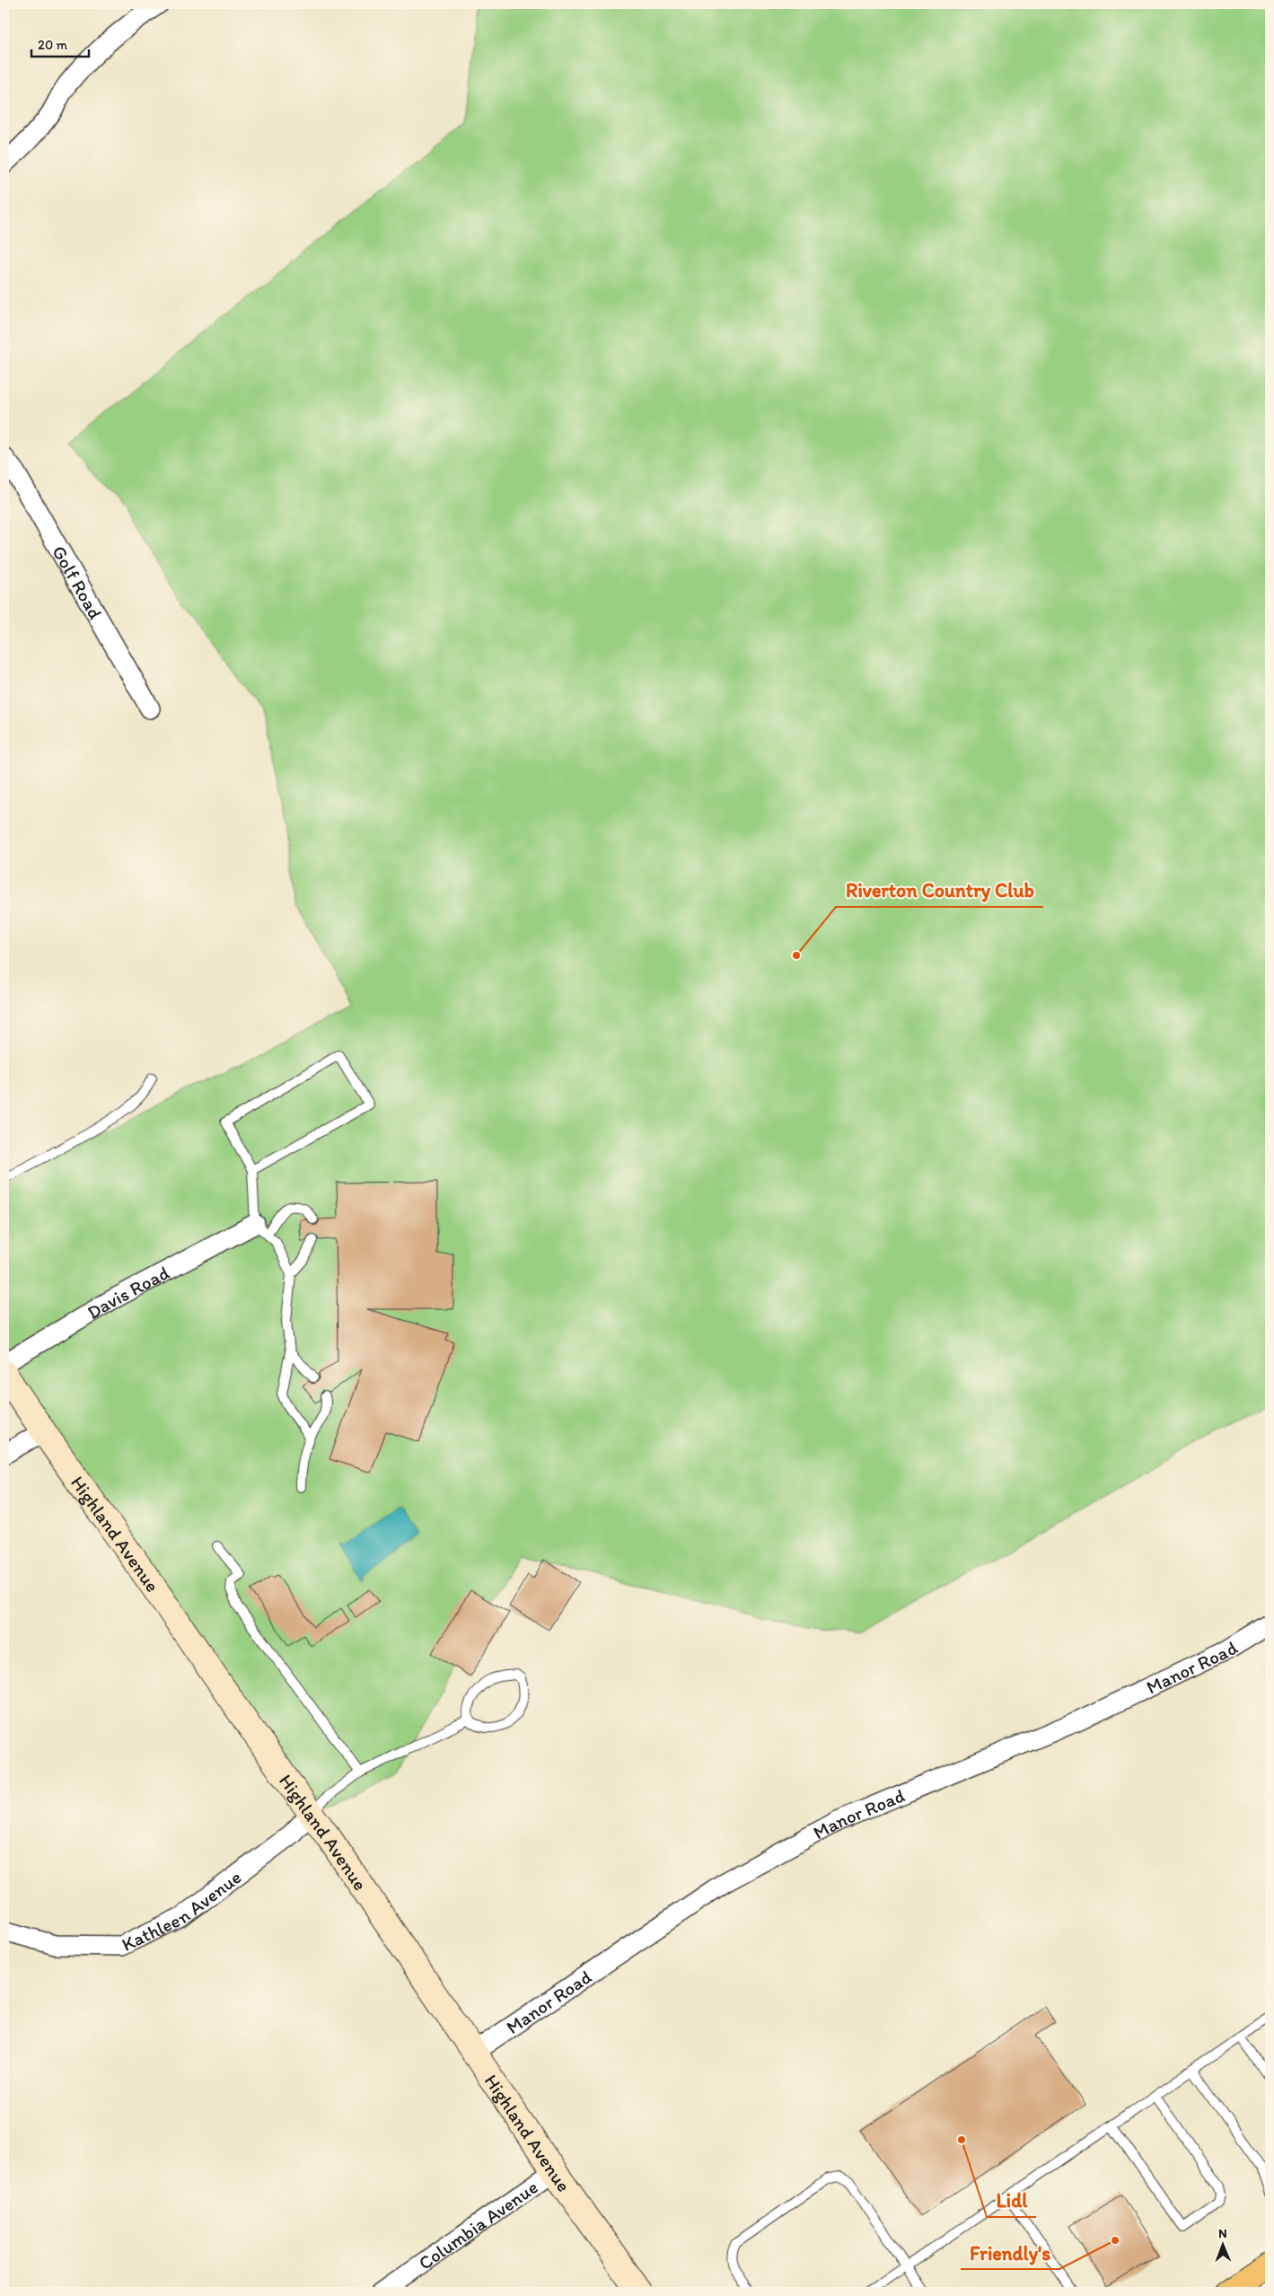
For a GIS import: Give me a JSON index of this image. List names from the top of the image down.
{
  "streets": {
    "street": [
      "Golf Road",
      "Davis Road",
      "Highland Avenue",
      "Manor Road",
      "Kathleen Avenue",
      "Columbia Avenue"
    ]
  },
  "crossings": [
    ["Highland Avenue", "Manor Road"],
    ["Highland Avenue", "Kathleen Avenue"],
    ["Highland Avenue", "Columbia Avenue"]
  ],
  "places": ["Riverton Country Club", "Lidl", "Friendly's"],
  "scale_bar": "20 m",
  "north": "top"
}
